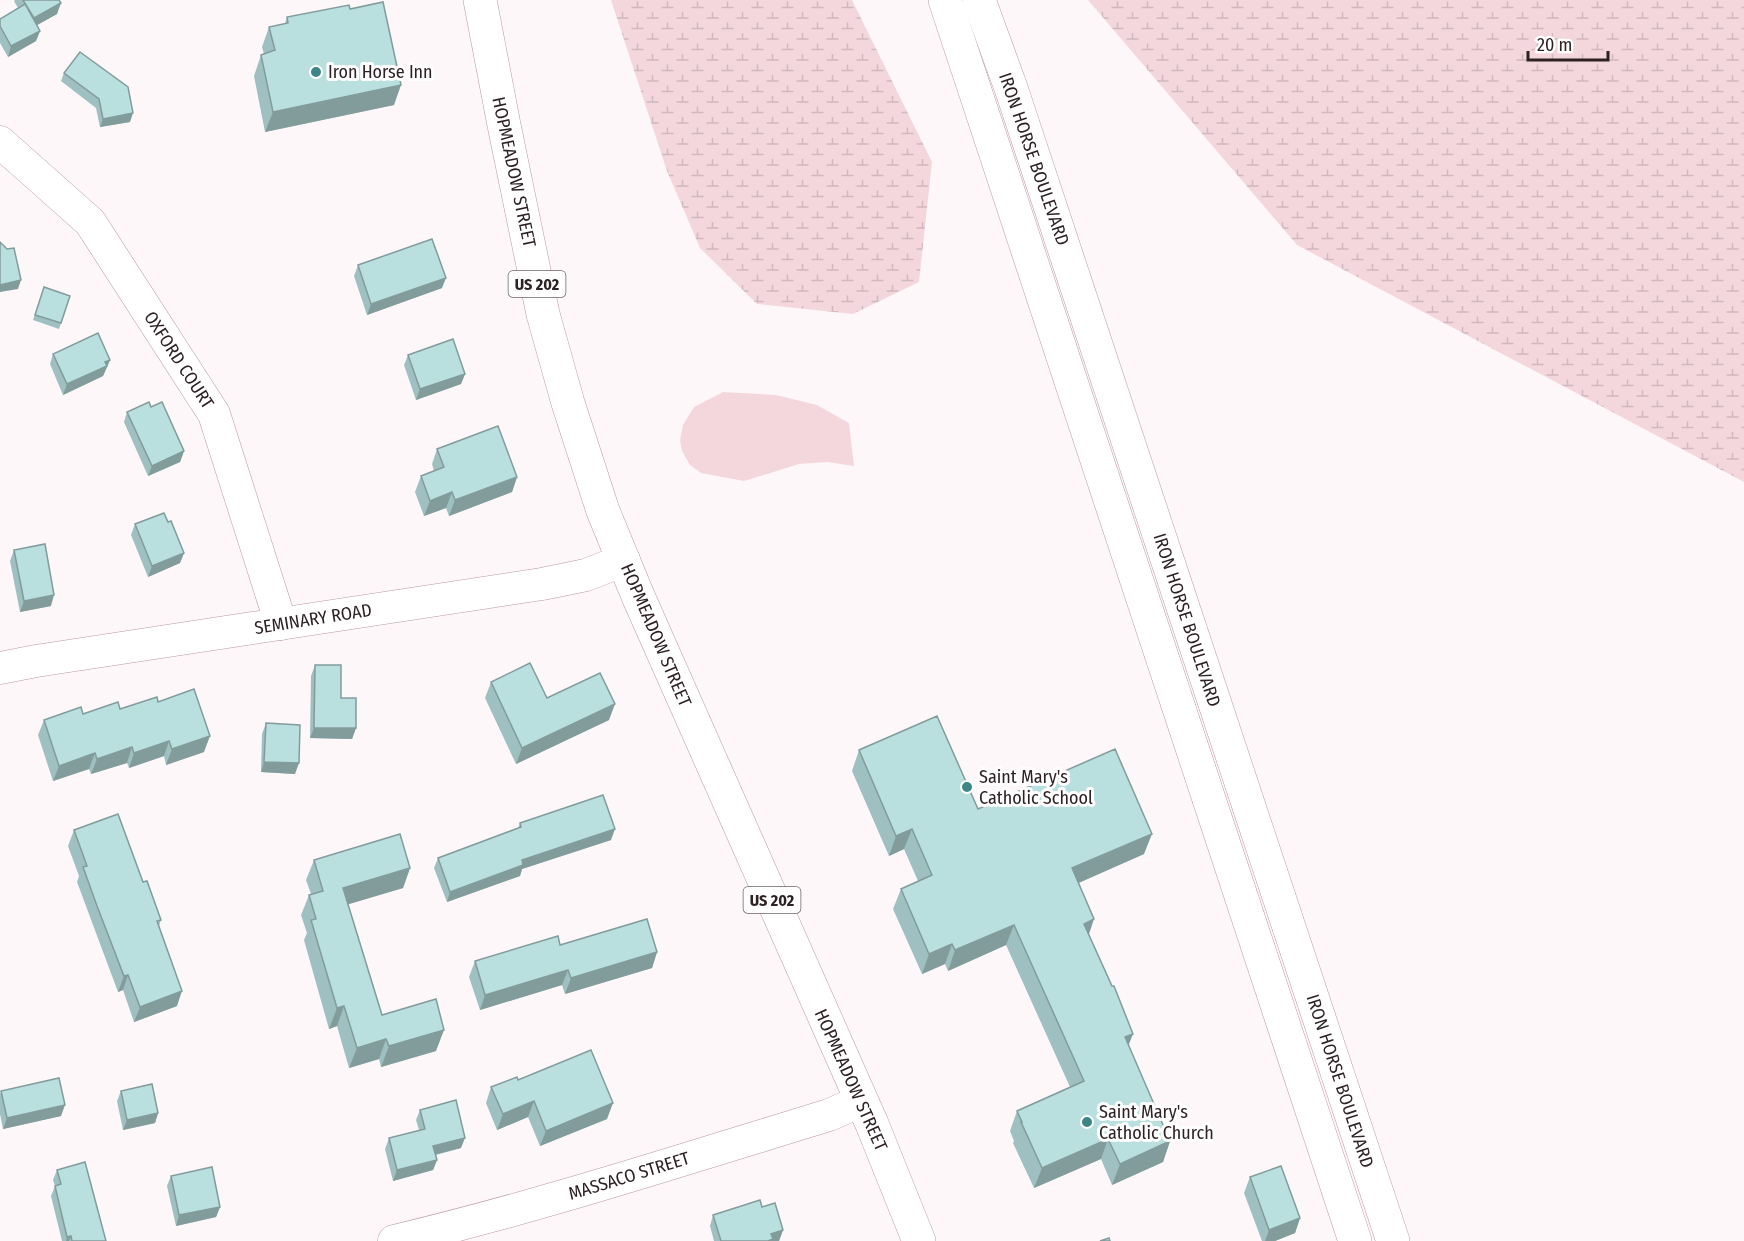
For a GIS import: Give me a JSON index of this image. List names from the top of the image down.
{
  "streets": {
    "main road": ["IRON HORSE BOULEVARD", "HOPMEADOW STREET", "US 202"],
    "street": ["OXFORD COURT", "SEMINARY ROAD", "MASSACO STREET"]
  },
  "crossings": [
    ["HOPMEADOW STREET", "SEMINARY ROAD"],
    ["HOPMEADOW STREET", "MASSACO STREET"],
    ["OXFORD COURT", "SEMINARY ROAD"]
  ],
  "places": ["Iron Horse Inn", "Saint Mary's Catholic School", "Saint Mary's Catholic Church"],
  "scale_bar": "20 m"
}
